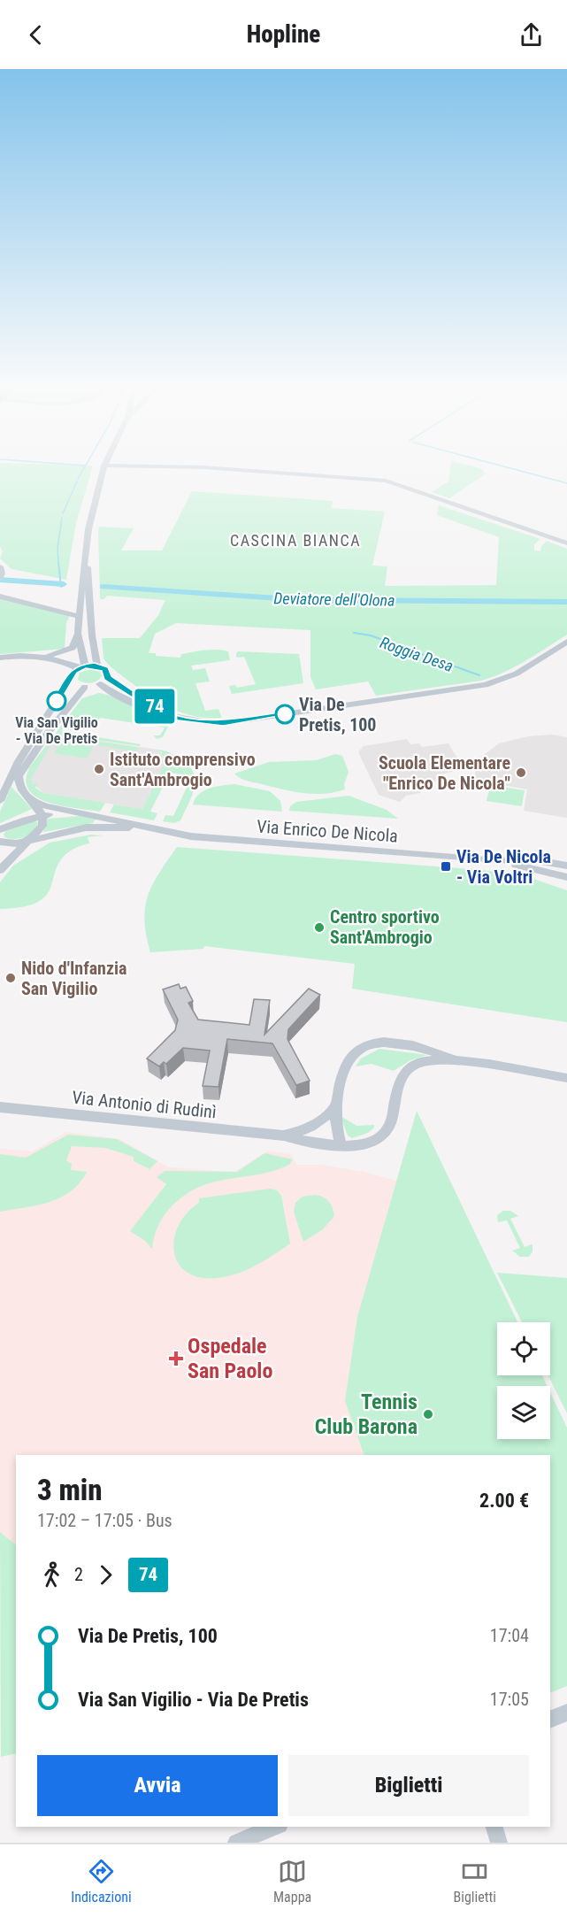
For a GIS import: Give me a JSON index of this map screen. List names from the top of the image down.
{
  "streets": {
    "street": ["Via Enrico De Nicola", "Via Antonio di Rudinì"]
  },
  "districts": ["CASCINA BIANCA"],
  "water": ["Deviatore dell'Olona", "Roggia Desa"],
  "places": {
    "other": [
      "Via San Vigilio - Via De Pretis",
      "Via De Pretis, 100",
      "Istituto comprensivo Sant'Ambrogio",
      "Scuola Elementare \"Enrico De Nicola\"",
      "Centro sportivo Sant'Ambrogio",
      "Nido d'Infanzia San Vigilio",
      "Tennis Club Barona"
    ],
    "transit": ["Via De Nicola - Via Voltri"],
    "health": ["Ospedale San Paolo"]
  },
  "lines": ["bus line 74"],
  "page": {
    "header": "Hopline",
    "on_map": "74",
    "heading": ["3 min", "17:02 – 17:05 · Bus", "2.00 €"],
    "legs": ["2", "74"],
    "list": [
      {
        "name": "Via De Pretis, 100",
        "value": "17:04"
      },
      {
        "name": "Via San Vigilio - Via De Pretis",
        "value": "17:05"
      }
    ],
    "buttons": ["Avvia", "Biglietti"],
    "tabs": ["Indicazioni", "Mappa", "Biglietti"]
  }
}
